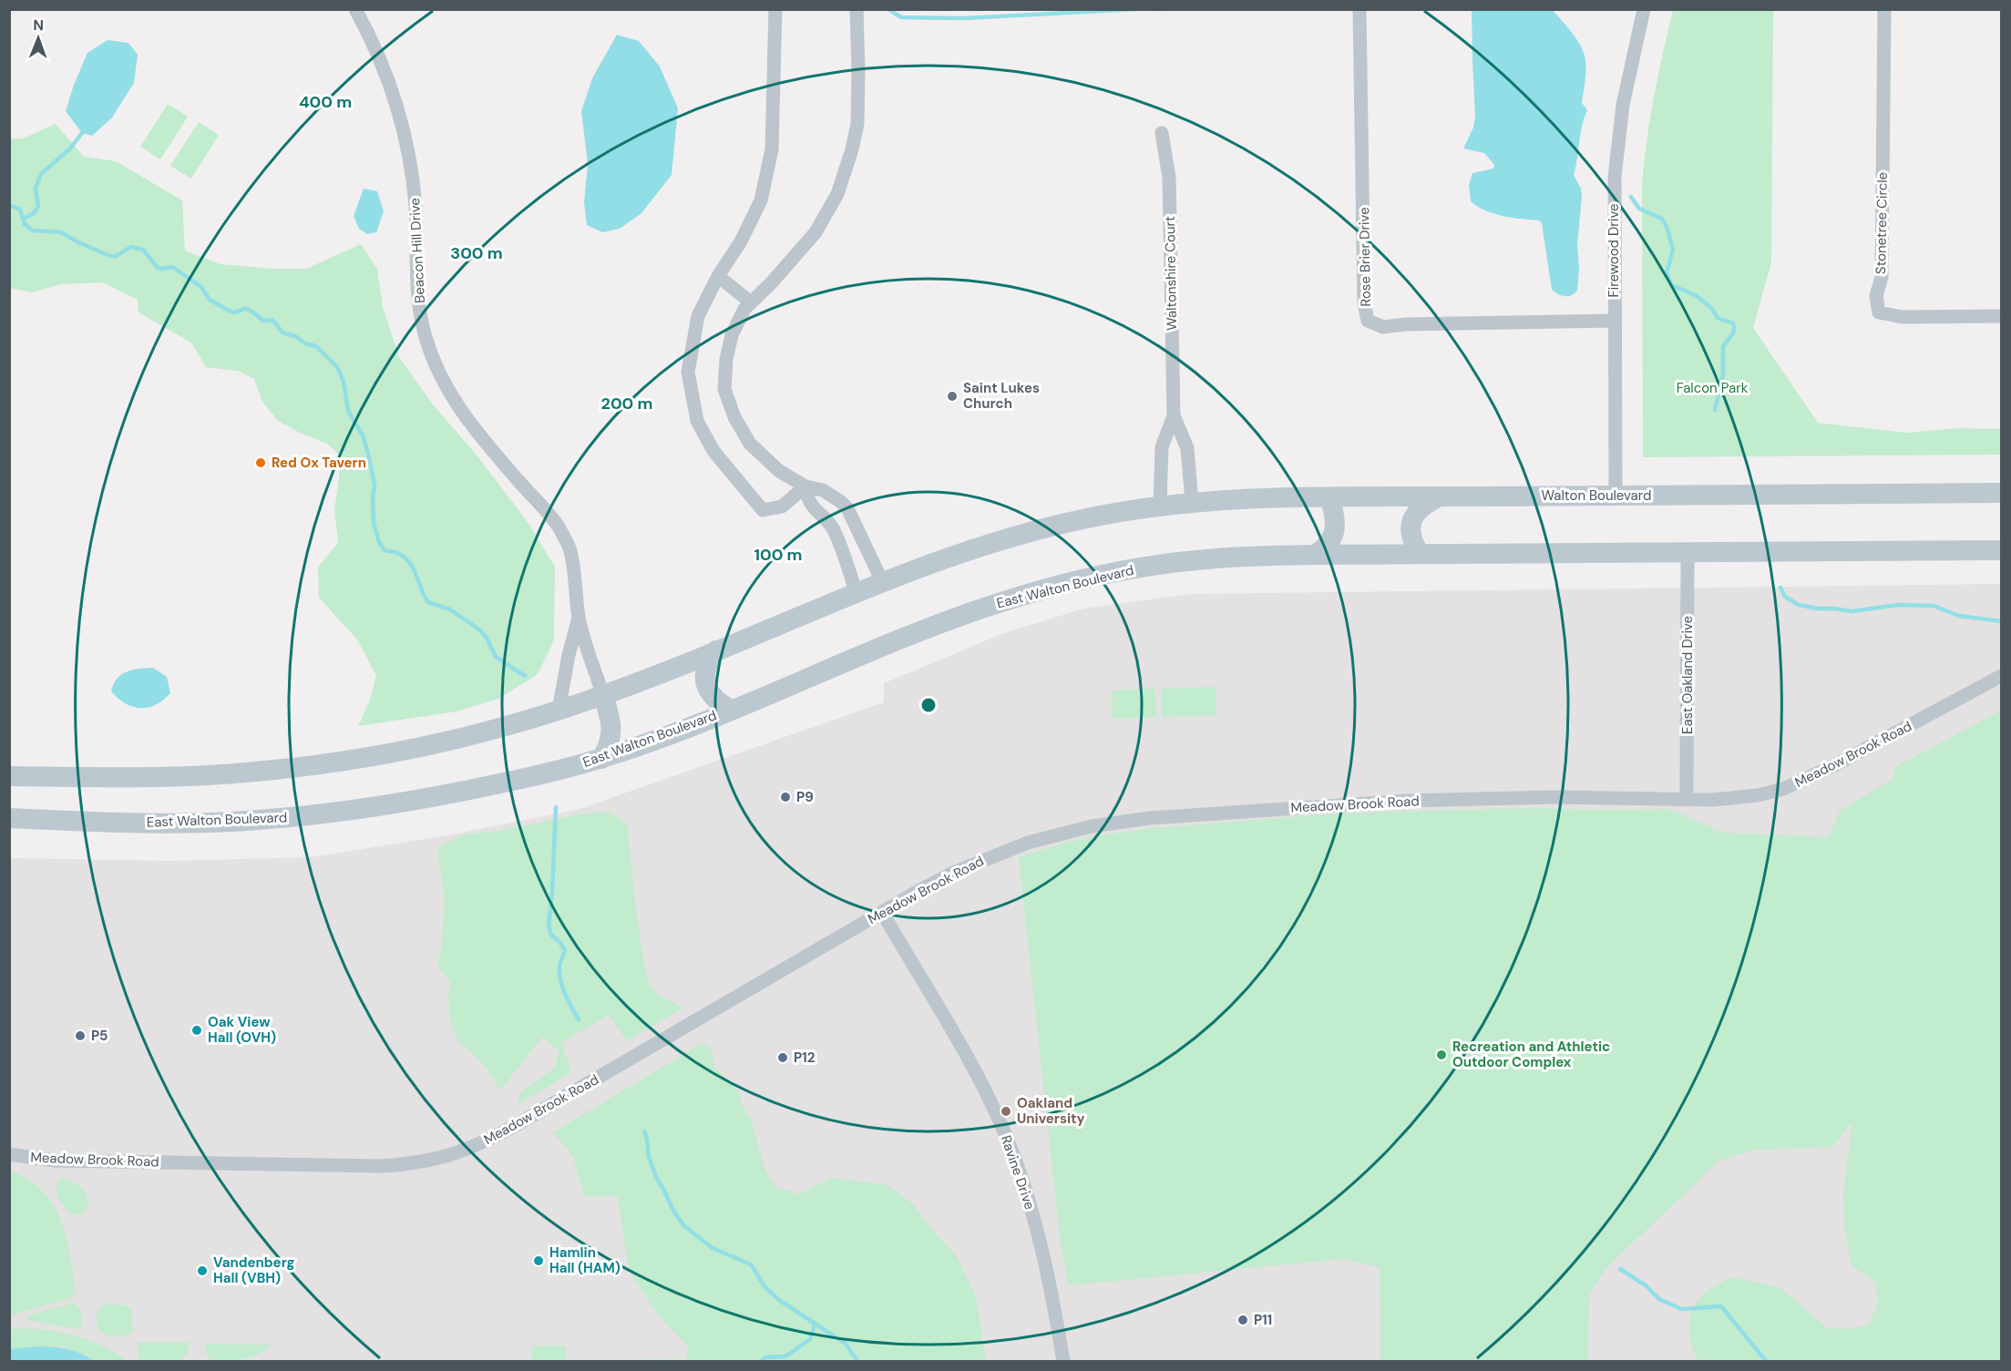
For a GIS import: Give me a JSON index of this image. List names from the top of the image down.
{
  "streets": {
    "main road": ["Walton Boulevard", "East Walton Boulevard"],
    "street": [
      "Stonetree Circle",
      "Beacon Hill Drive",
      "Firewood Drive",
      "Rose Brier Drive",
      "Waltonshire Court",
      "East Oakland Drive",
      "Meadow Brook Road",
      "Ravine Drive"
    ]
  },
  "crossings": [
    ["Firewood Drive", "Rose Brier Drive"],
    ["Firewood Drive", "Walton Boulevard"],
    ["Waltonshire Court", "Walton Boulevard"],
    ["East Oakland Drive", "Meadow Brook Road"],
    ["Meadow Brook Road", "Ravine Drive"]
  ],
  "parks": ["Falcon Park"],
  "places": [
    "Saint Lukes Church",
    "Red Ox Tavern",
    "P9",
    "Oak View Hall (OVH)",
    "P5",
    "Recreation and Athletic Outdoor Complex",
    "P12",
    "Oakland University",
    "Hamlin Hall (HAM)",
    "Vandenberg Hall (VBH)",
    "P11"
  ],
  "north": "top",
  "rings": [
    "400 m",
    "300 m",
    "200 m",
    "100 m"
  ]
}
